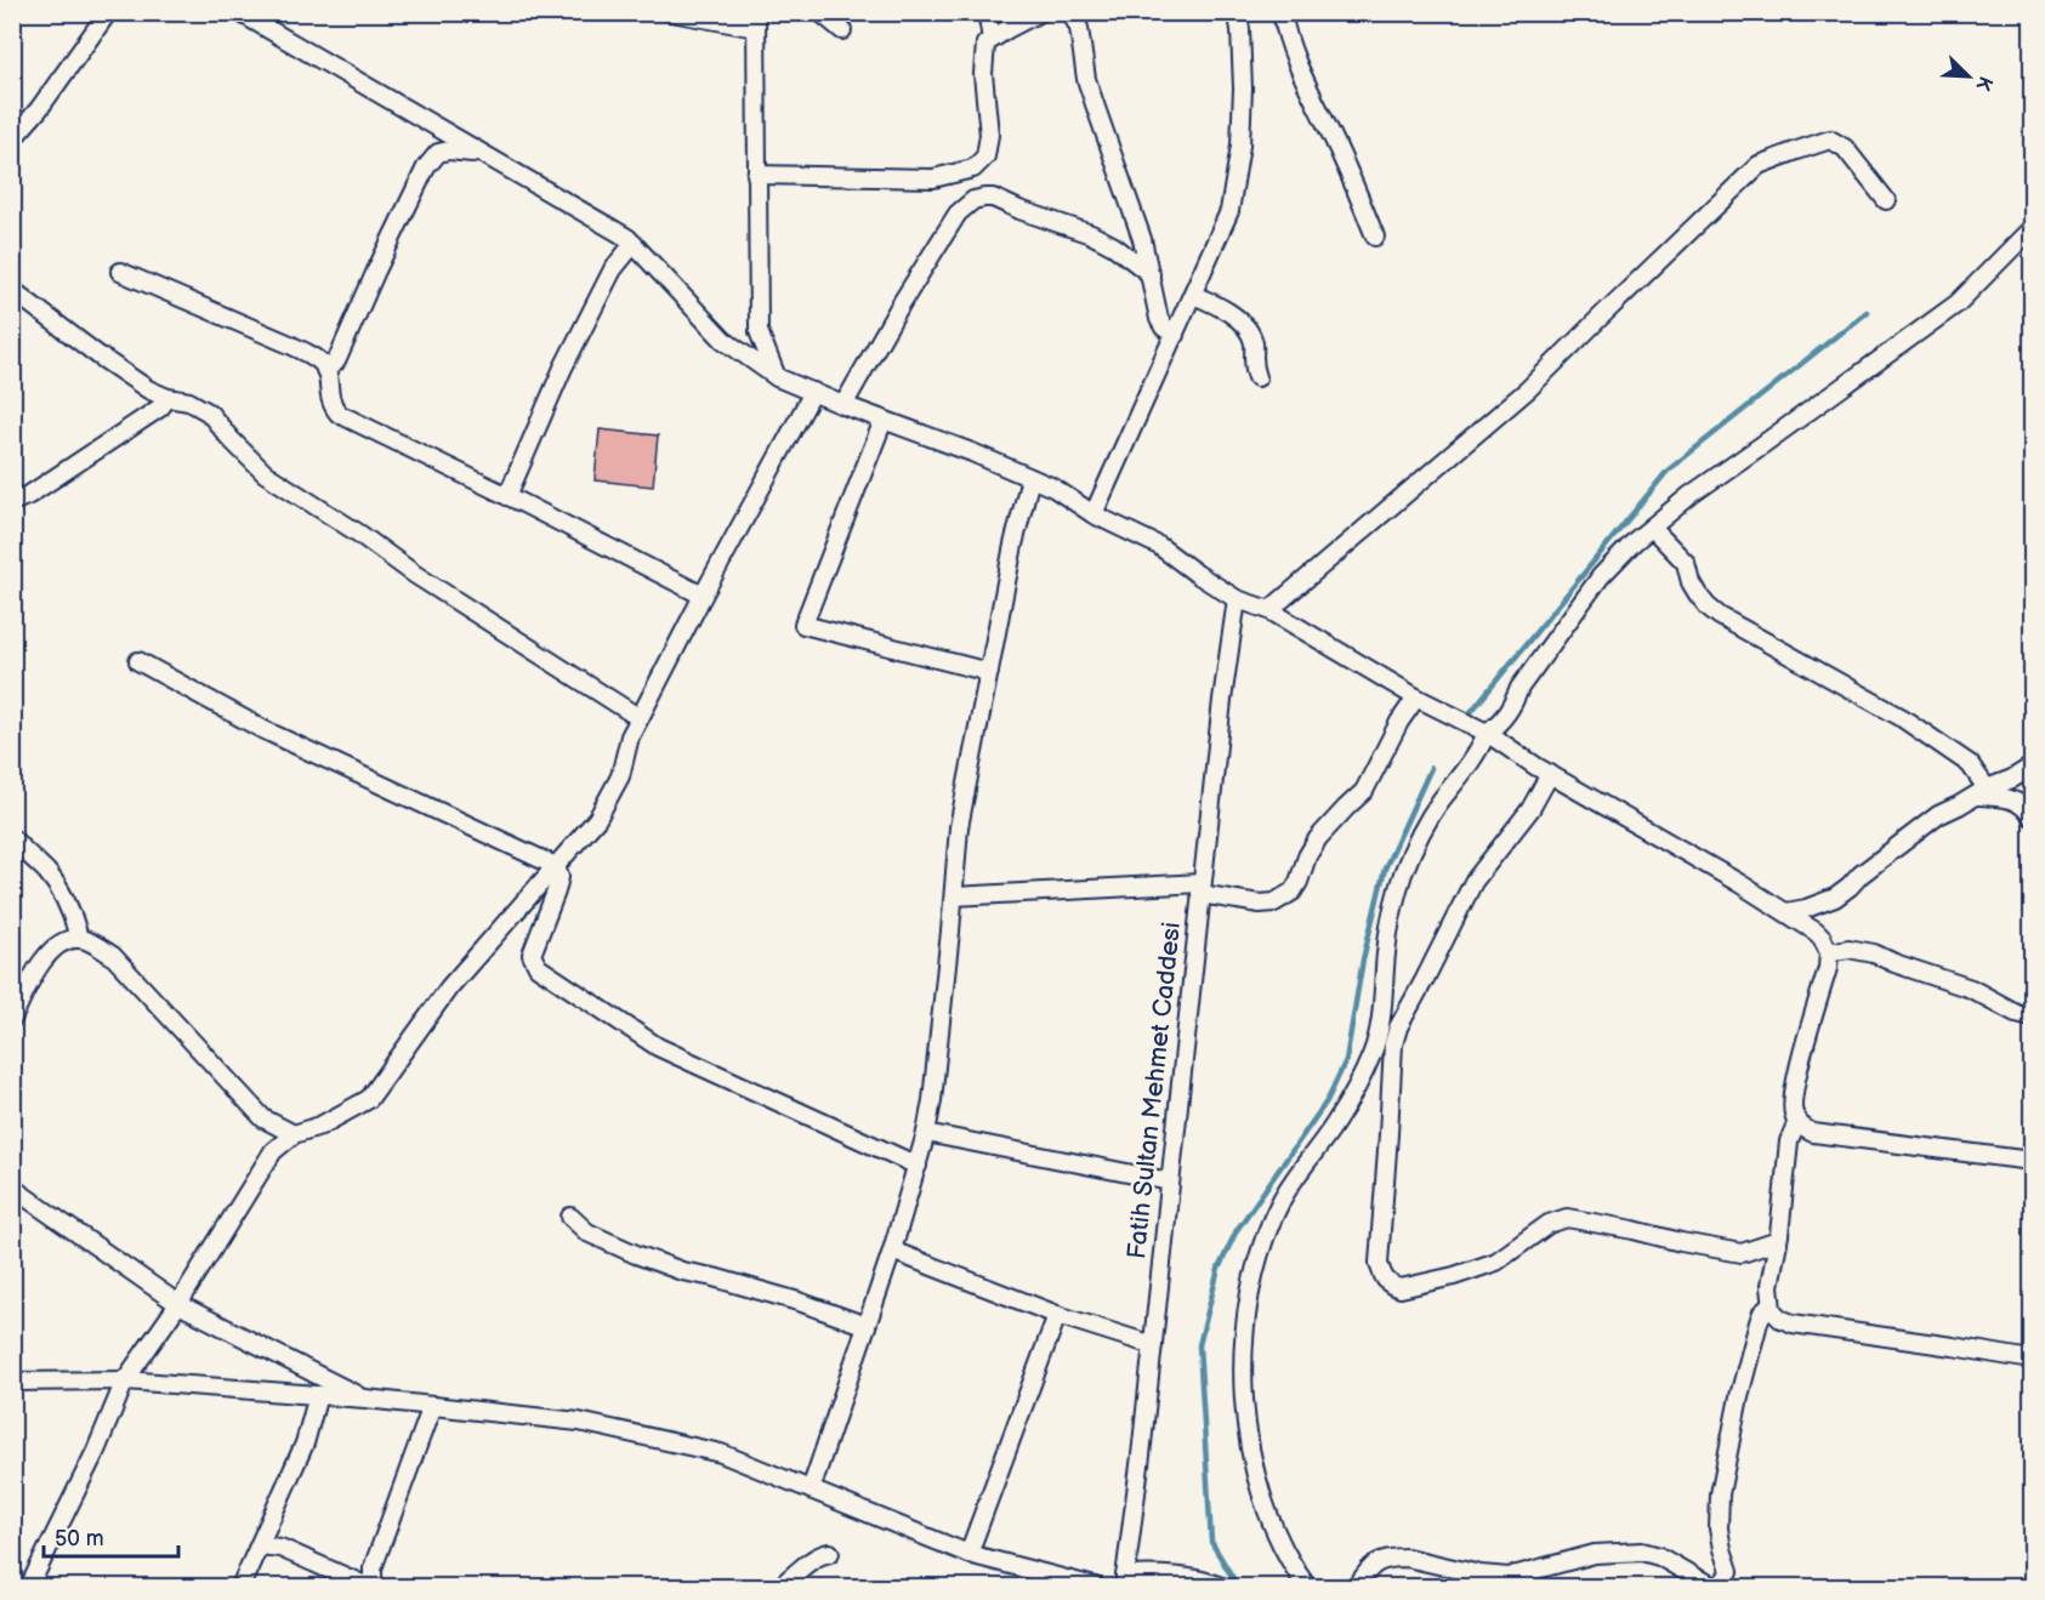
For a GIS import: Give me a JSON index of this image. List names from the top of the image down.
{
  "streets": {
    "street": ["Fatih Sultan Mehmet Caddesi"]
  },
  "scale_bar": "50 m",
  "north": "bottom right"
}
